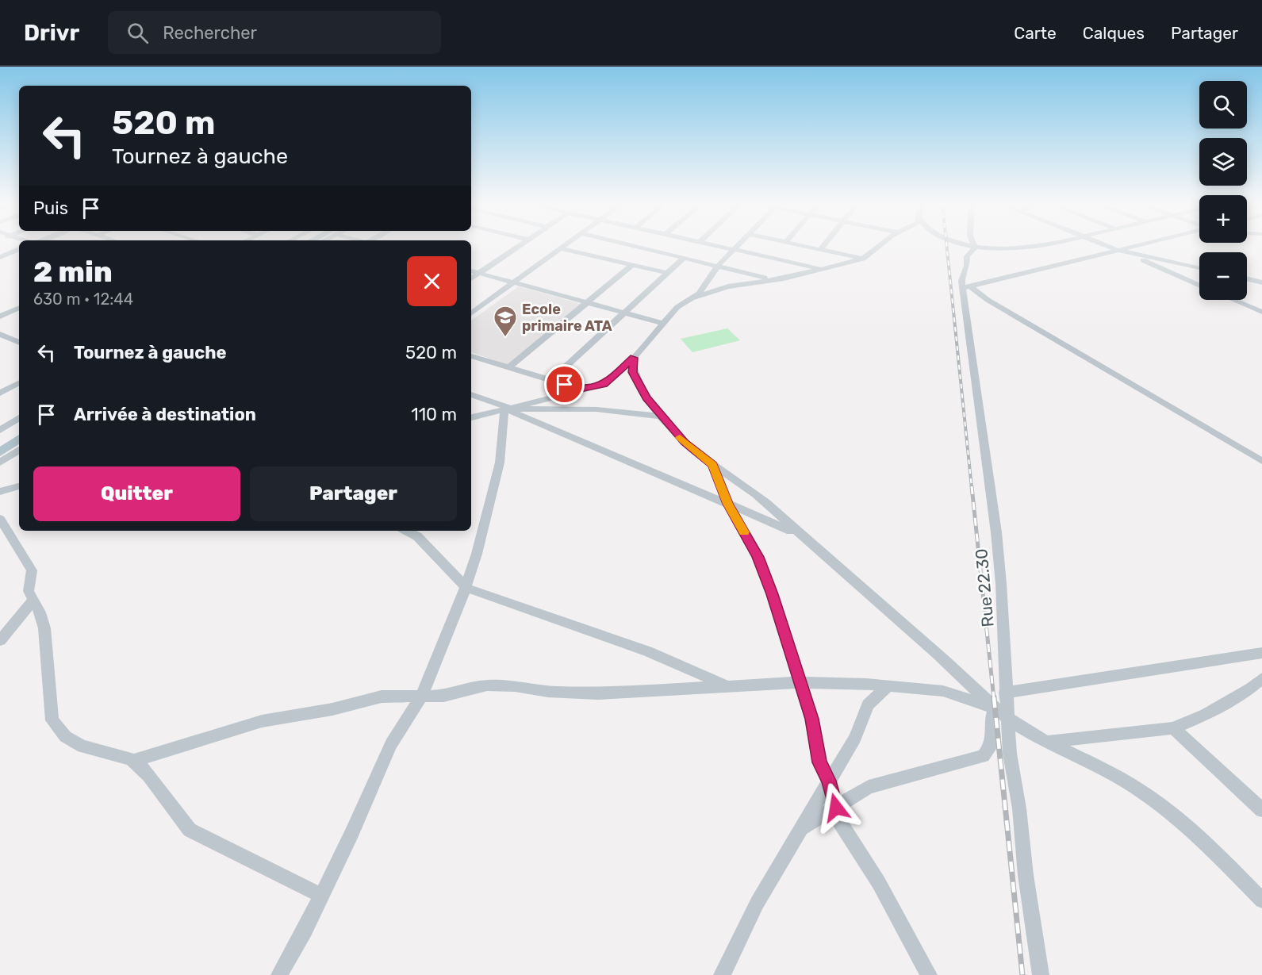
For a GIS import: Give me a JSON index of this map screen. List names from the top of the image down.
{
  "streets": {
    "street": ["Rue 22.30"]
  },
  "places": {
    "school or university": ["Ecole primaire ATA"]
  },
  "page": {
    "header": "Drivr",
    "search": "Rechercher",
    "nav": ["Carte", "Calques", "Partager"],
    "map_buttons": ["+", "−"],
    "turn": ["520 m", "Tournez à gauche"],
    "then": "Puis",
    "heading": ["2 min", "630 m · 12:44"],
    "list": [
      {
        "name": "Tournez à gauche",
        "value": "520 m"
      },
      {
        "name": "Arrivée à destination",
        "value": "110 m"
      }
    ],
    "buttons": ["Quitter", "Partager"]
  }
}
